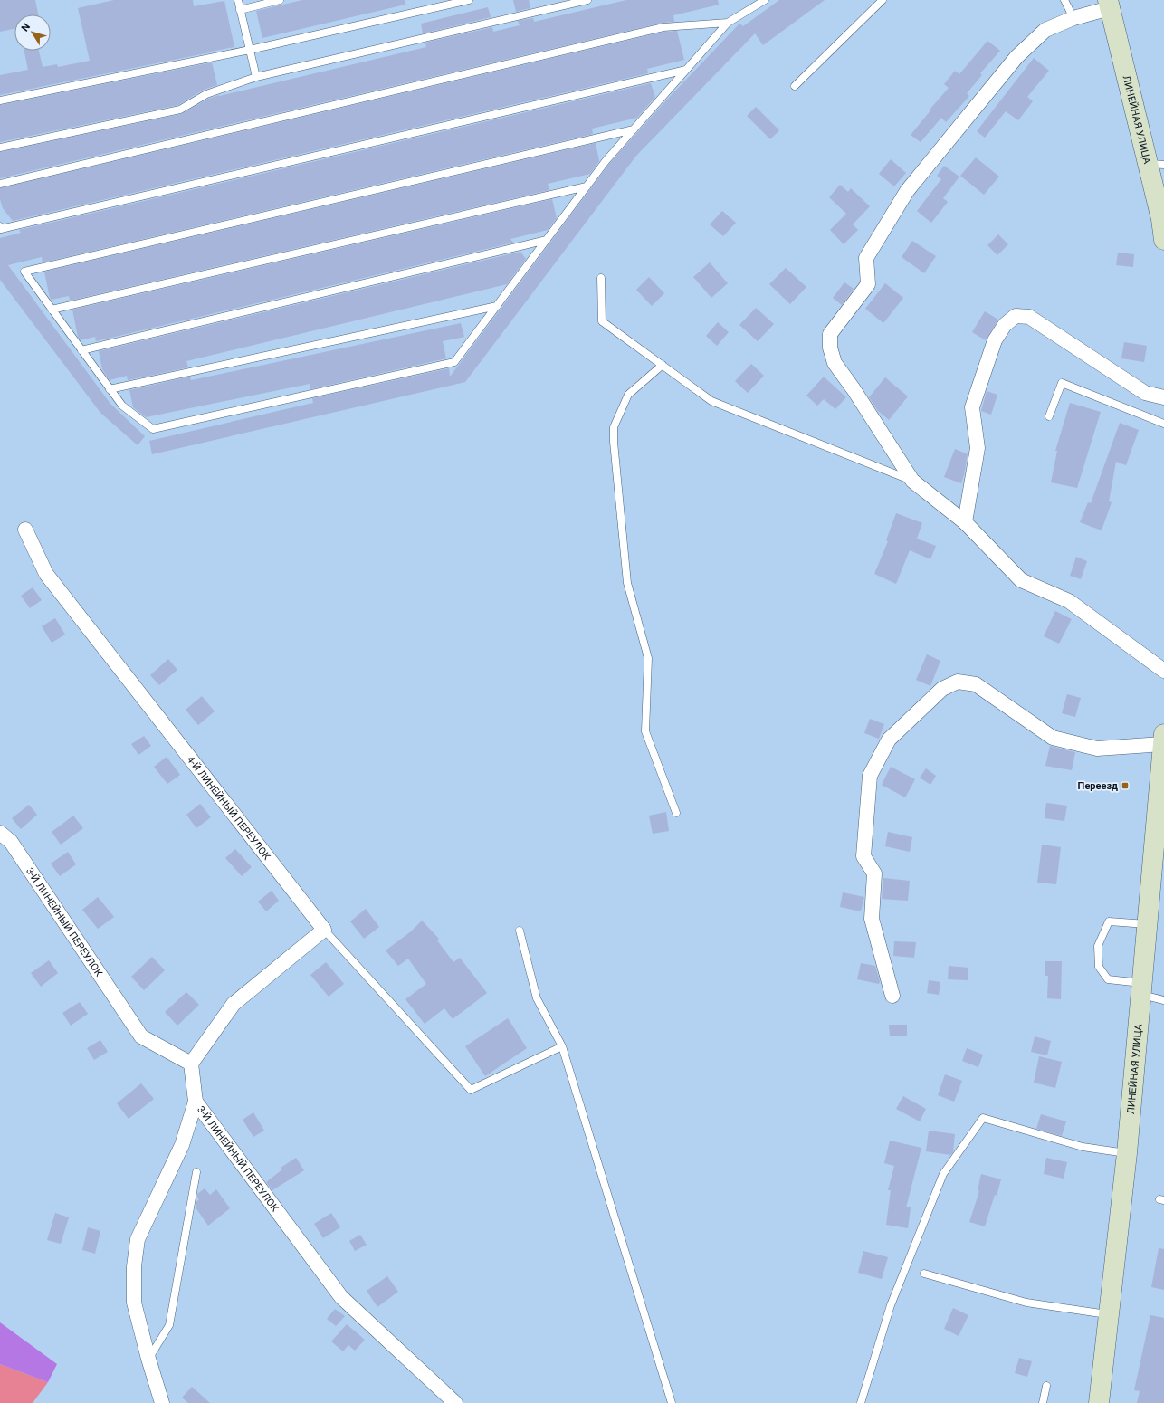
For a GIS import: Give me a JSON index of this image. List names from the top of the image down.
{
  "streets": {
    "street": ["ЛИНЕЙНАЯ УЛИЦА", "4-Й ЛИНЕЙНЫЙ ПЕРЕУЛОК", "3-Й ЛИНЕЙНЫЙ ПЕРЕУЛОК"]
  },
  "places": {
    "transit": ["Переезд"]
  },
  "north": "top left"
}
